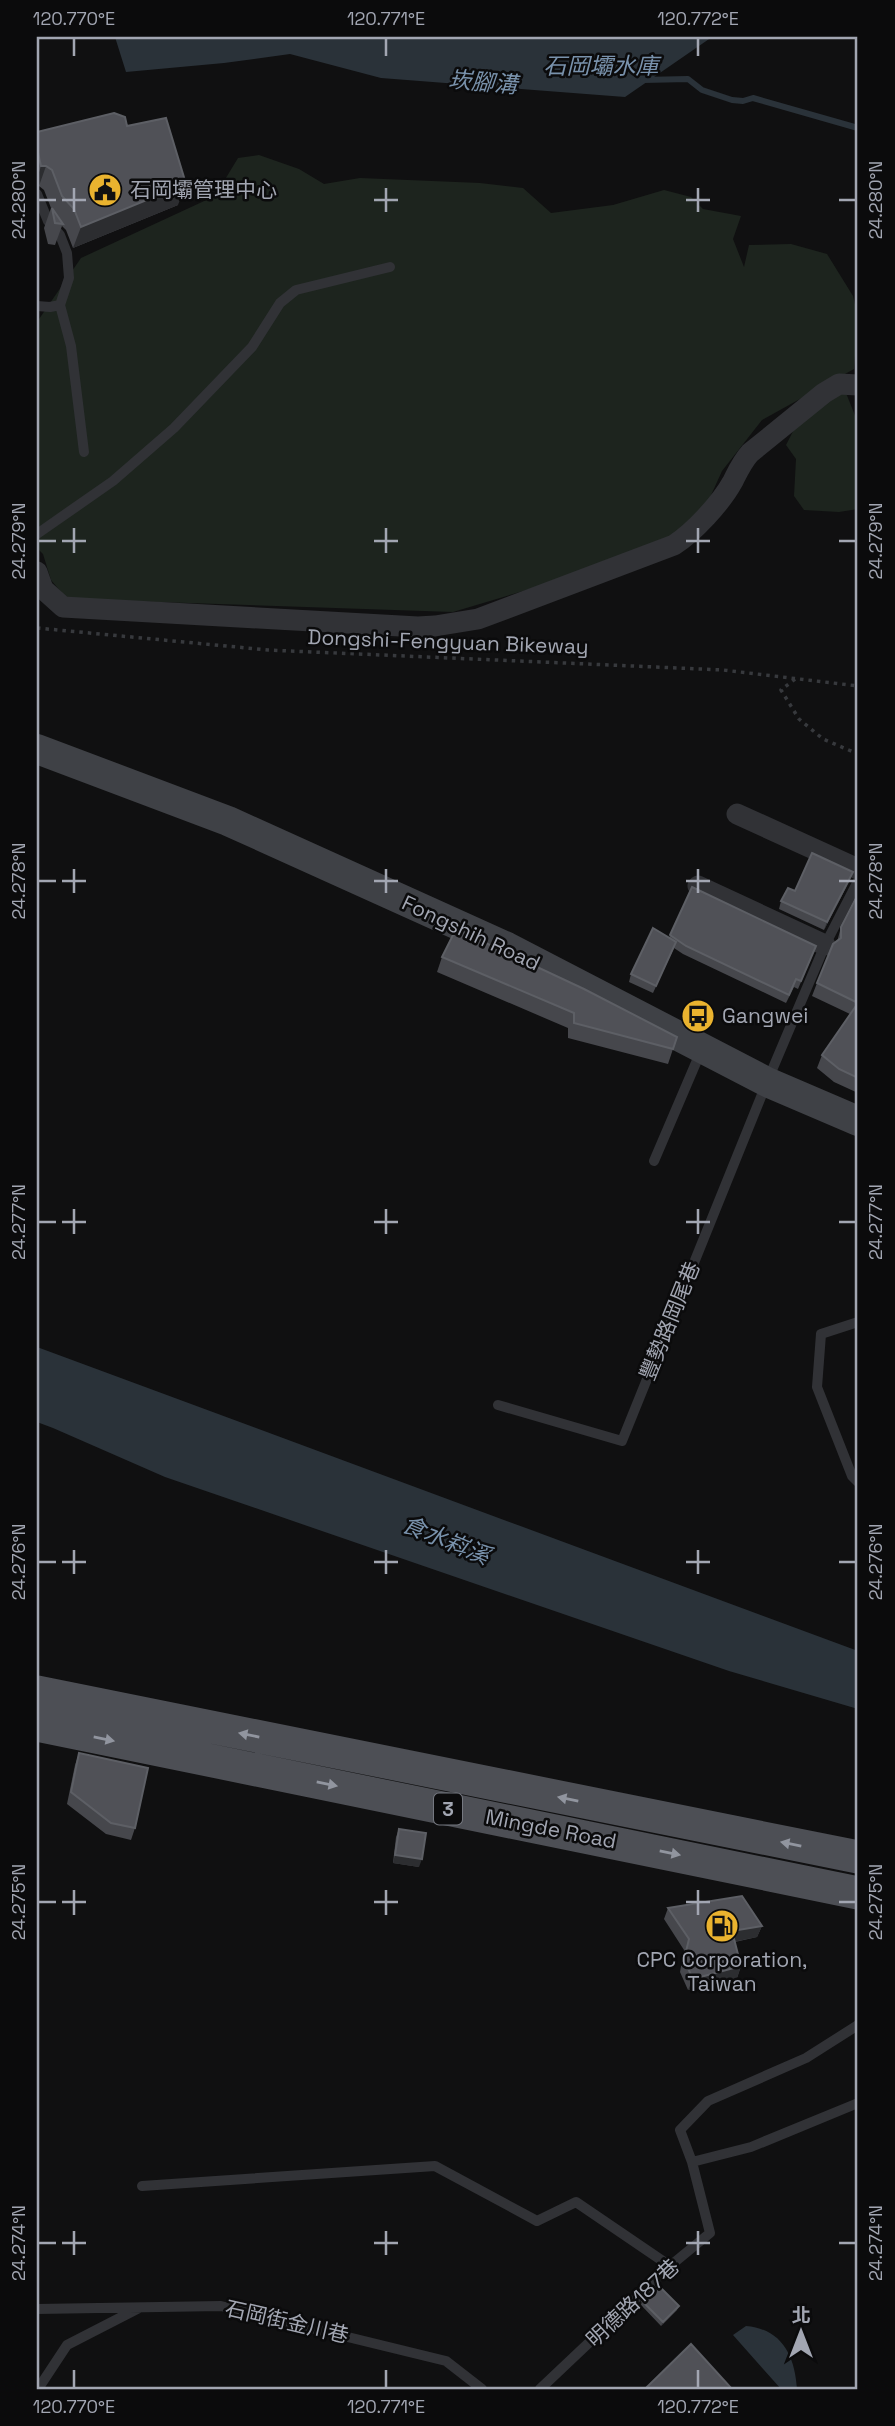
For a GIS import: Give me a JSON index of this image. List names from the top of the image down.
{
  "streets": {
    "main road": ["3", "Mingde Road"],
    "street": ["Fongshih Road"],
    "lane": ["豐勢路岡尾巷", "明德路187巷", "石岡街金川巷"],
    "path": ["Dongshi-Fengyuan Bikeway"]
  },
  "crossings": [
    ["Fongshih Road", "豐勢路岡尾巷"]
  ],
  "water": ["石岡壩水庫", "崁腳溝", "食水嵙溪"],
  "places": {
    "public building": ["石岡壩管理中心"],
    "bus stop": ["Gangwei"],
    "fuel station": ["CPC Corporation, Taiwan"]
  },
  "north": "top",
  "coordinates": [
    "120.770°E",
    "120.771°E",
    "120.772°E",
    "24.280°N",
    "24.279°N",
    "24.278°N",
    "24.277°N",
    "24.276°N",
    "24.275°N",
    "24.274°N"
  ]
}
